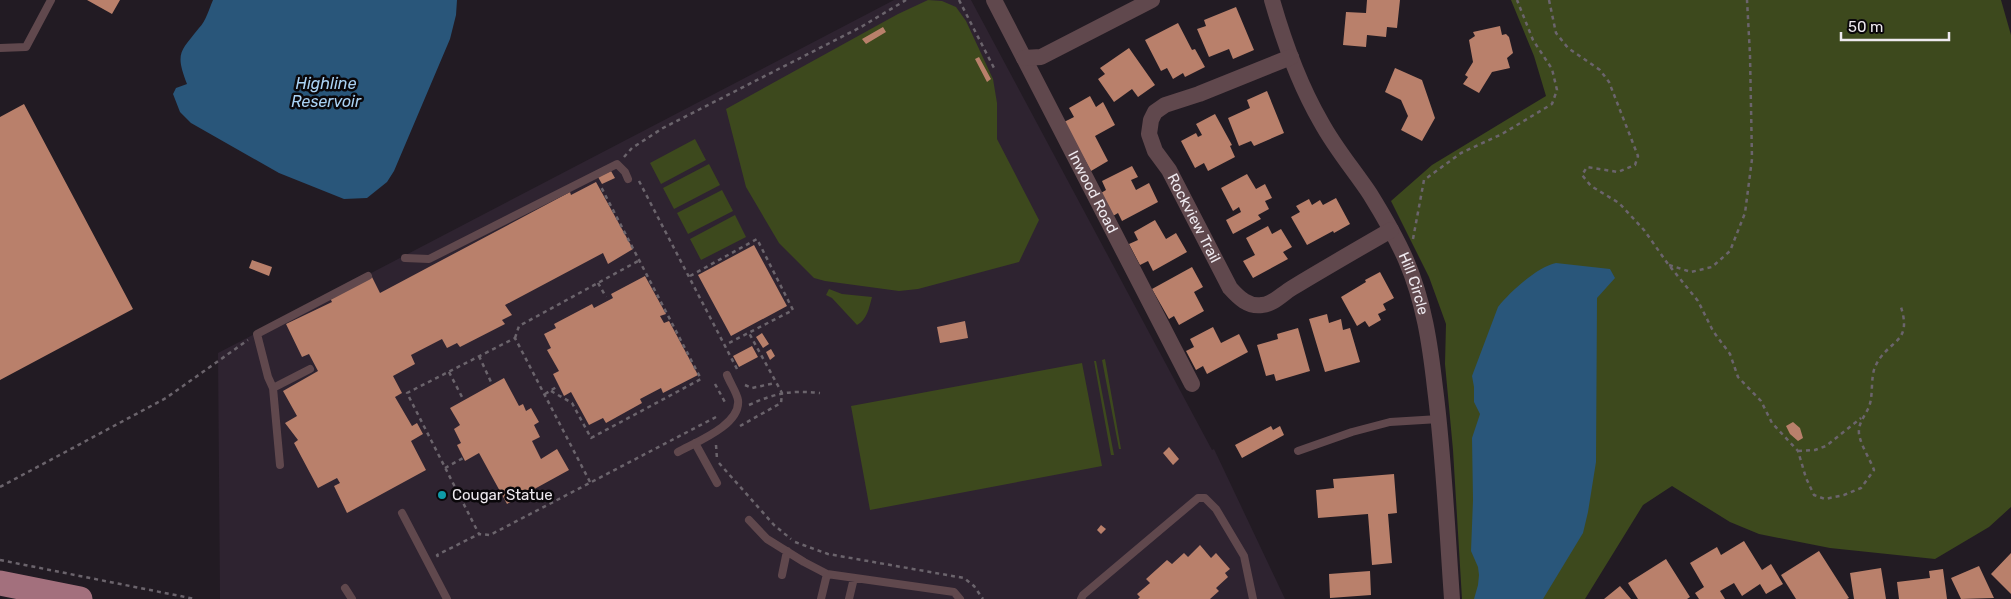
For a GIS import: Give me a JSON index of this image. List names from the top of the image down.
{
  "streets": {
    "street": ["Inwood Road", "Rockview Trail", "Hill Circle"]
  },
  "crossings": [
    ["Rockview Trail", "Hill Circle"]
  ],
  "water": ["Highline Reservoir"],
  "places": ["Cougar Statue"],
  "scale_bar": "50 m"
}
